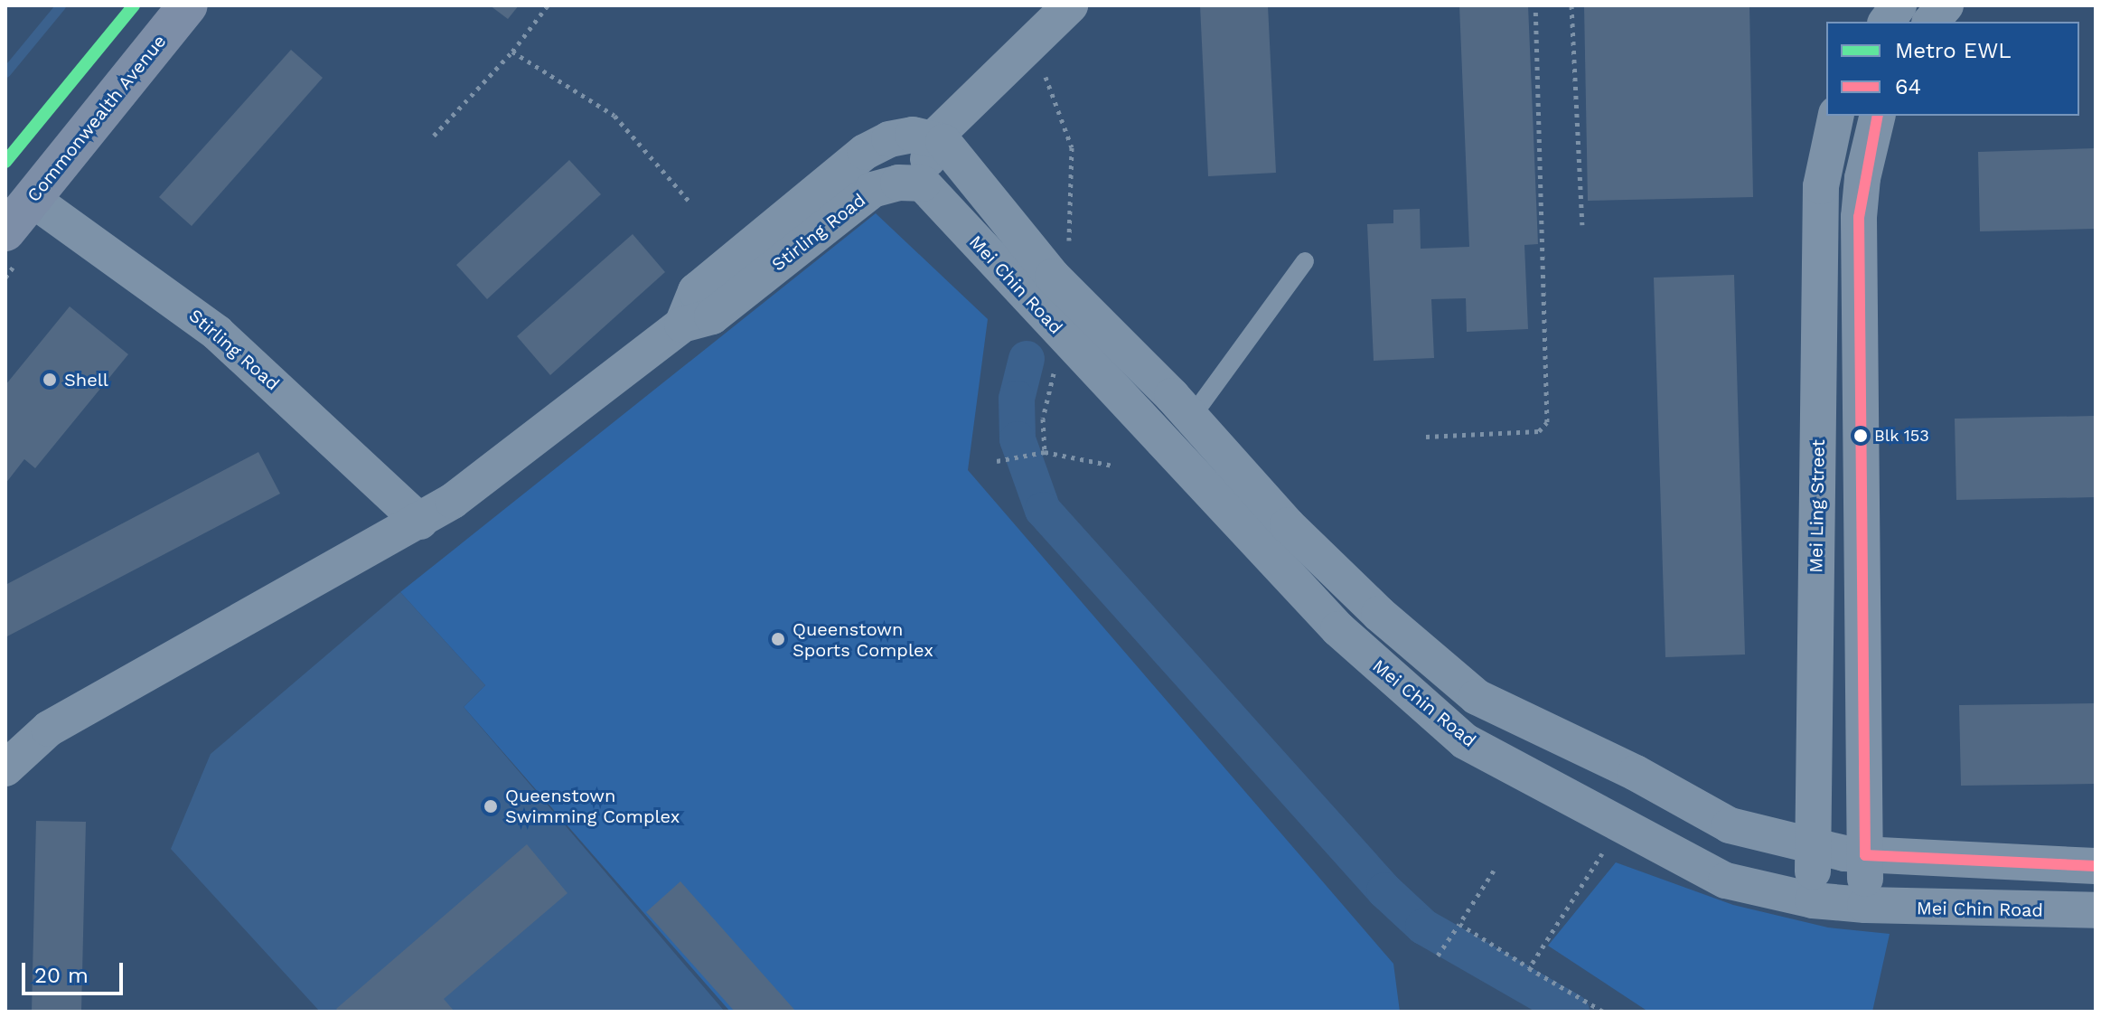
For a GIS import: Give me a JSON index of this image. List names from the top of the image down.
{
  "streets": {
    "main road": ["Commonwealth Avenue"],
    "street": ["Stirling Road", "Mei Chin Road", "Mei Ling Street"]
  },
  "crossings": [
    ["Commonwealth Avenue", "Stirling Road"],
    ["Stirling Road", "Mei Chin Road"],
    ["Mei Chin Road", "Mei Ling Street"]
  ],
  "places": [
    "Shell",
    "Blk 153",
    "Queenstown Sports Complex",
    "Queenstown Swimming Complex"
  ],
  "lines": ["metro line EWL", "transit line 64"],
  "legend": ["Metro EWL", "64"],
  "scale_bar": "20 m"
}
